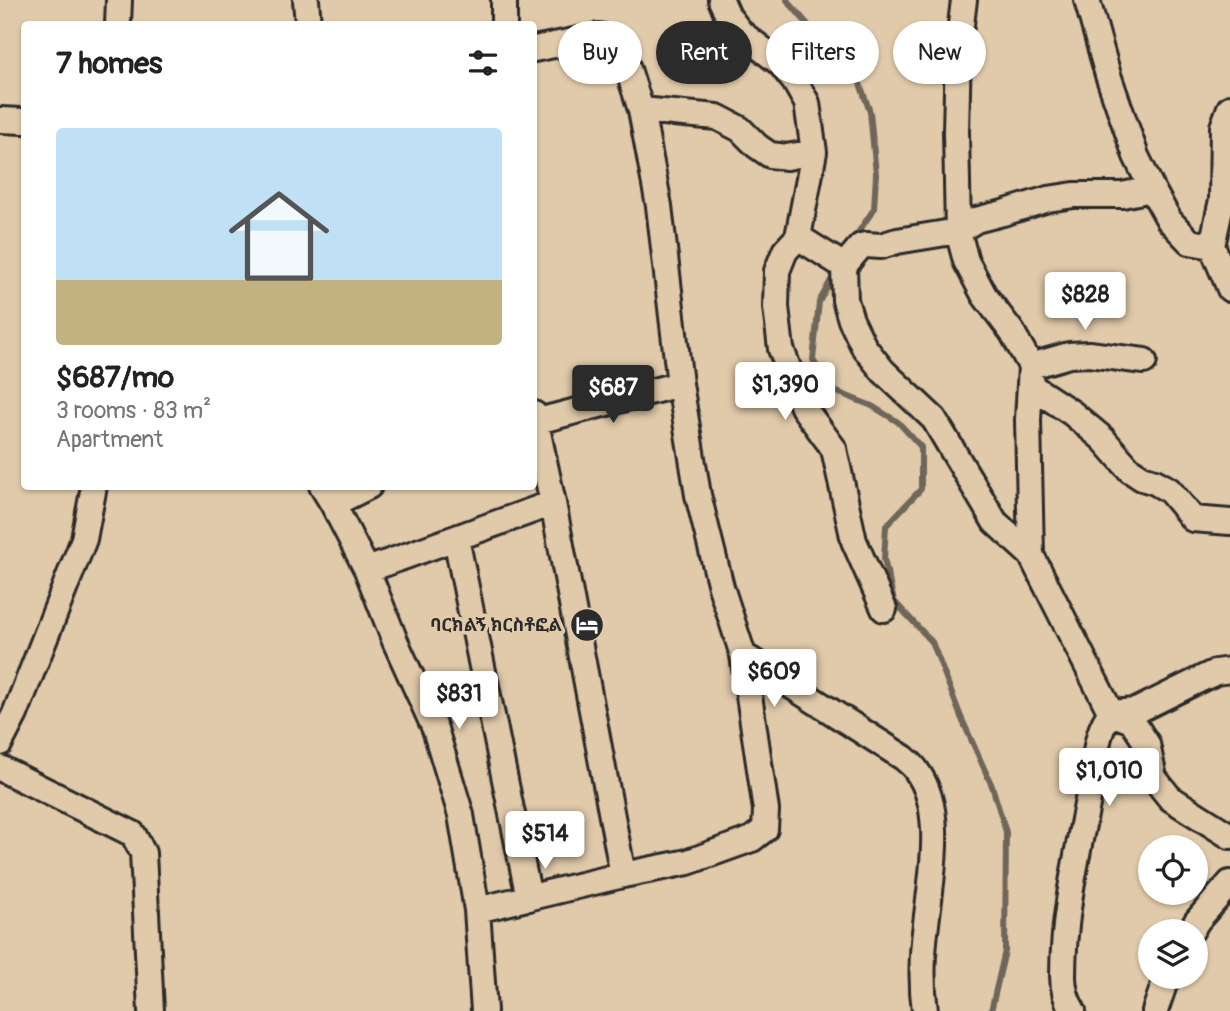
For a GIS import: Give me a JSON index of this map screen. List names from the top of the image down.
{
  "places": {
    "hotel": ["ባርክልኝ ክርስቶፎል"]
  },
  "page": {
    "chip": [
      "Buy",
      "Rent",
      "Filters",
      "New"
    ],
    "heading": "7 homes",
    "list": [
      {
        "name": "$687/mo",
        "note": "3 rooms · 83 m² · Apartment"
      }
    ],
    "price": [
      "$828",
      "$1,390",
      "$687",
      "$609",
      "$831",
      "$1,010",
      "$514"
    ]
  }
}
